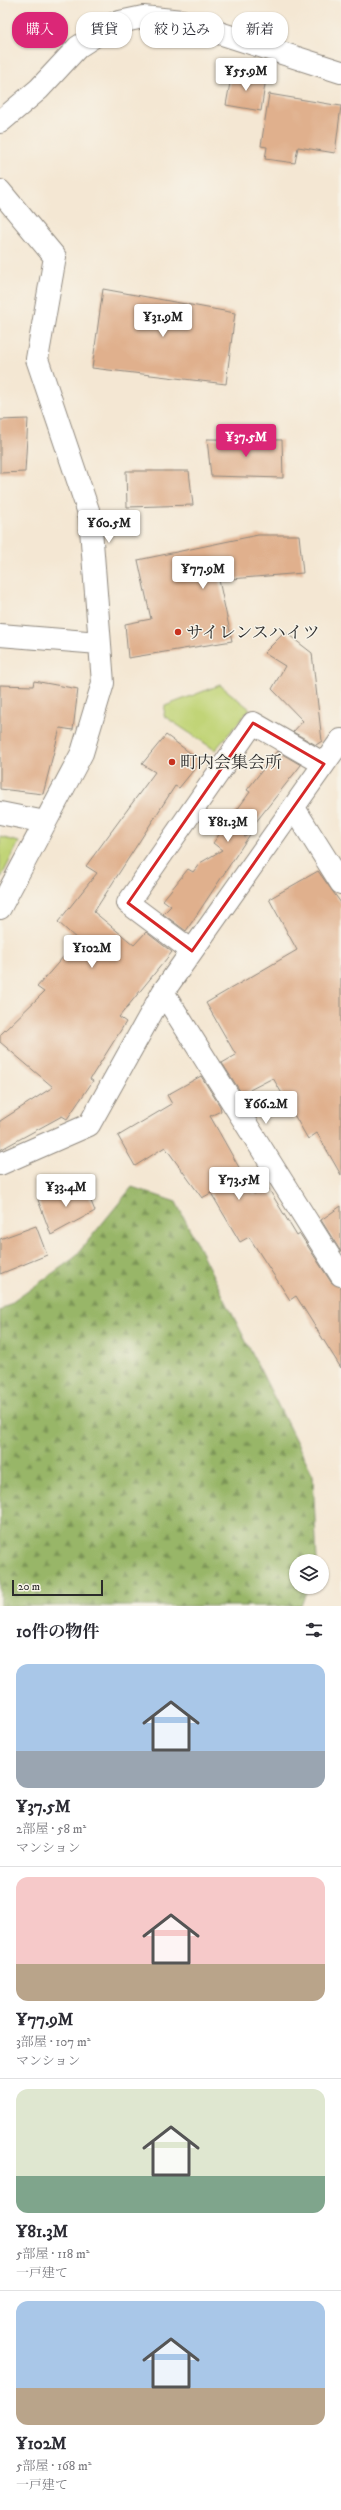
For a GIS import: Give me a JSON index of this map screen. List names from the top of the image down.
{
  "places": ["サイレンスハイツ", "町内会集会所"],
  "scale_bar": "20 m",
  "page": {
    "chip": [
      "購入",
      "賃貸",
      "絞り込み",
      "新着"
    ],
    "price": [
      "¥55.9M",
      "¥31.9M",
      "¥37.5M",
      "¥60.5M",
      "¥77.9M",
      "¥81.3M",
      "¥102M",
      "¥66.2M",
      "¥73.5M",
      "¥33.4M"
    ],
    "scale": "20 m",
    "heading": "10件の物件",
    "list": [
      {
        "name": "¥37.5M",
        "note": "2部屋 · 58 m² · マンション"
      },
      {
        "name": "¥77.9M",
        "note": "3部屋 · 107 m² · マンション"
      },
      {
        "name": "¥81.3M",
        "note": "5部屋 · 118 m² · 一戸建て"
      },
      {
        "name": "¥102M",
        "note": "5部屋 · 168 m² · 一戸建て"
      }
    ]
  }
}
